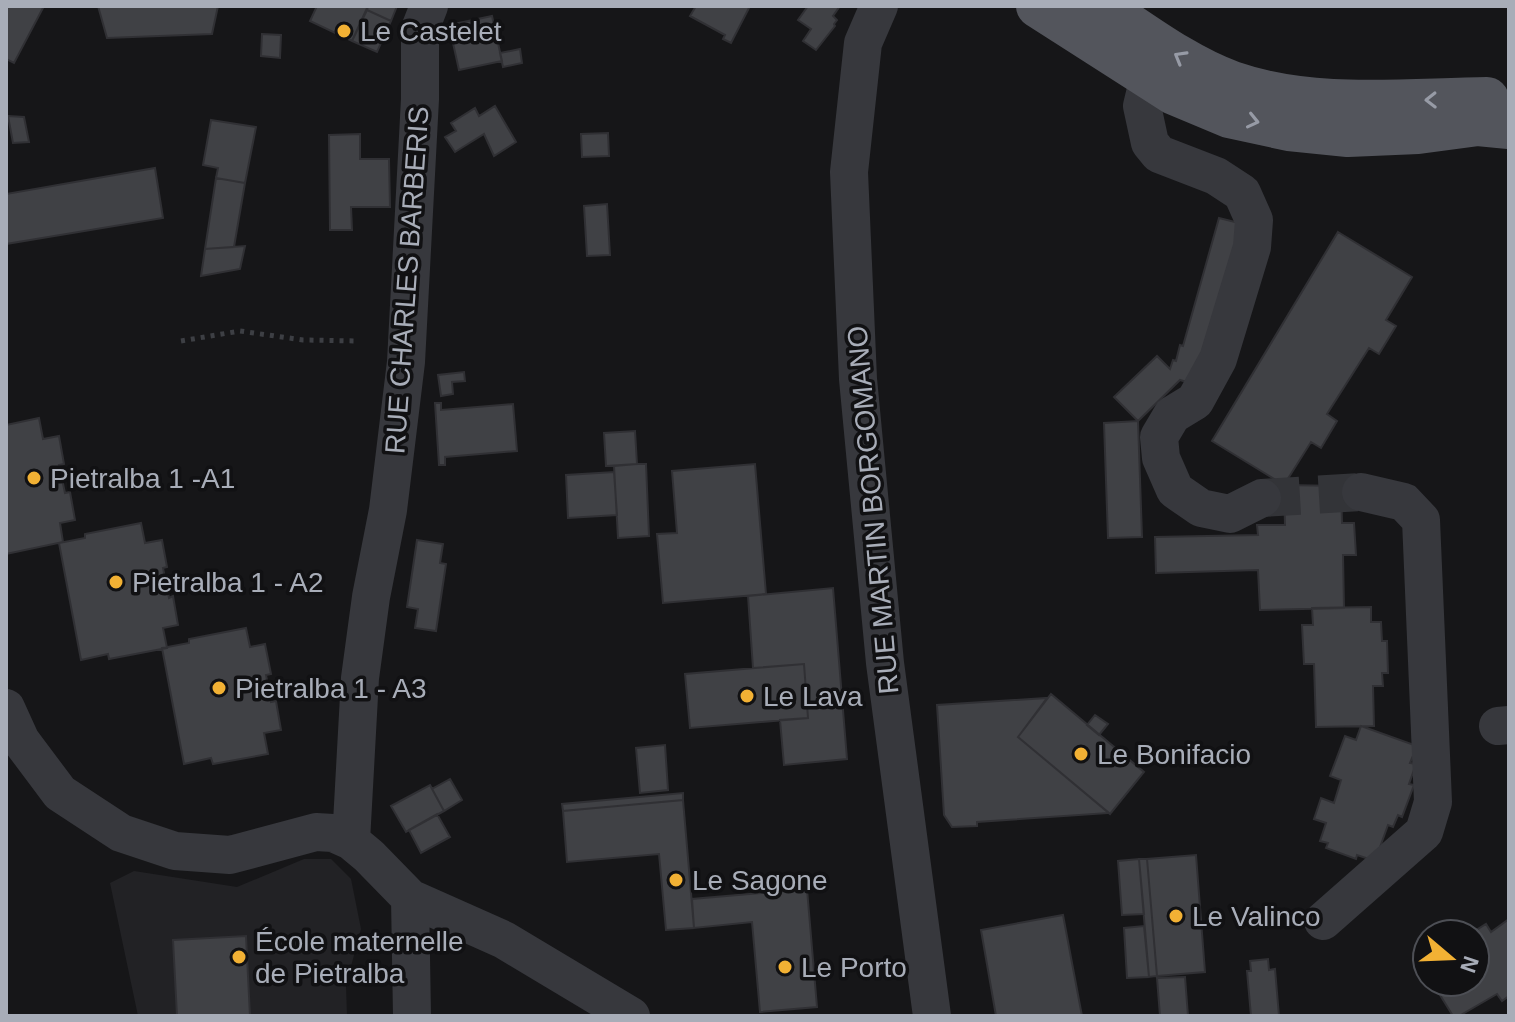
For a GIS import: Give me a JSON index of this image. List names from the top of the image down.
{
  "streets": {
    "street": ["RUE CHARLES BARBERIS", "RUE MARTIN BORGOMANO"]
  },
  "places": [
    "Le Castelet",
    "Pietralba 1 -A1",
    "Pietralba 1 - A2",
    "Pietralba 1 - A3",
    "Le Lava",
    "Le Bonifacio",
    "Le Sagone",
    "Le Valinco",
    "École maternelle de Pietralba",
    "Le Porto"
  ],
  "north": "right"
}
